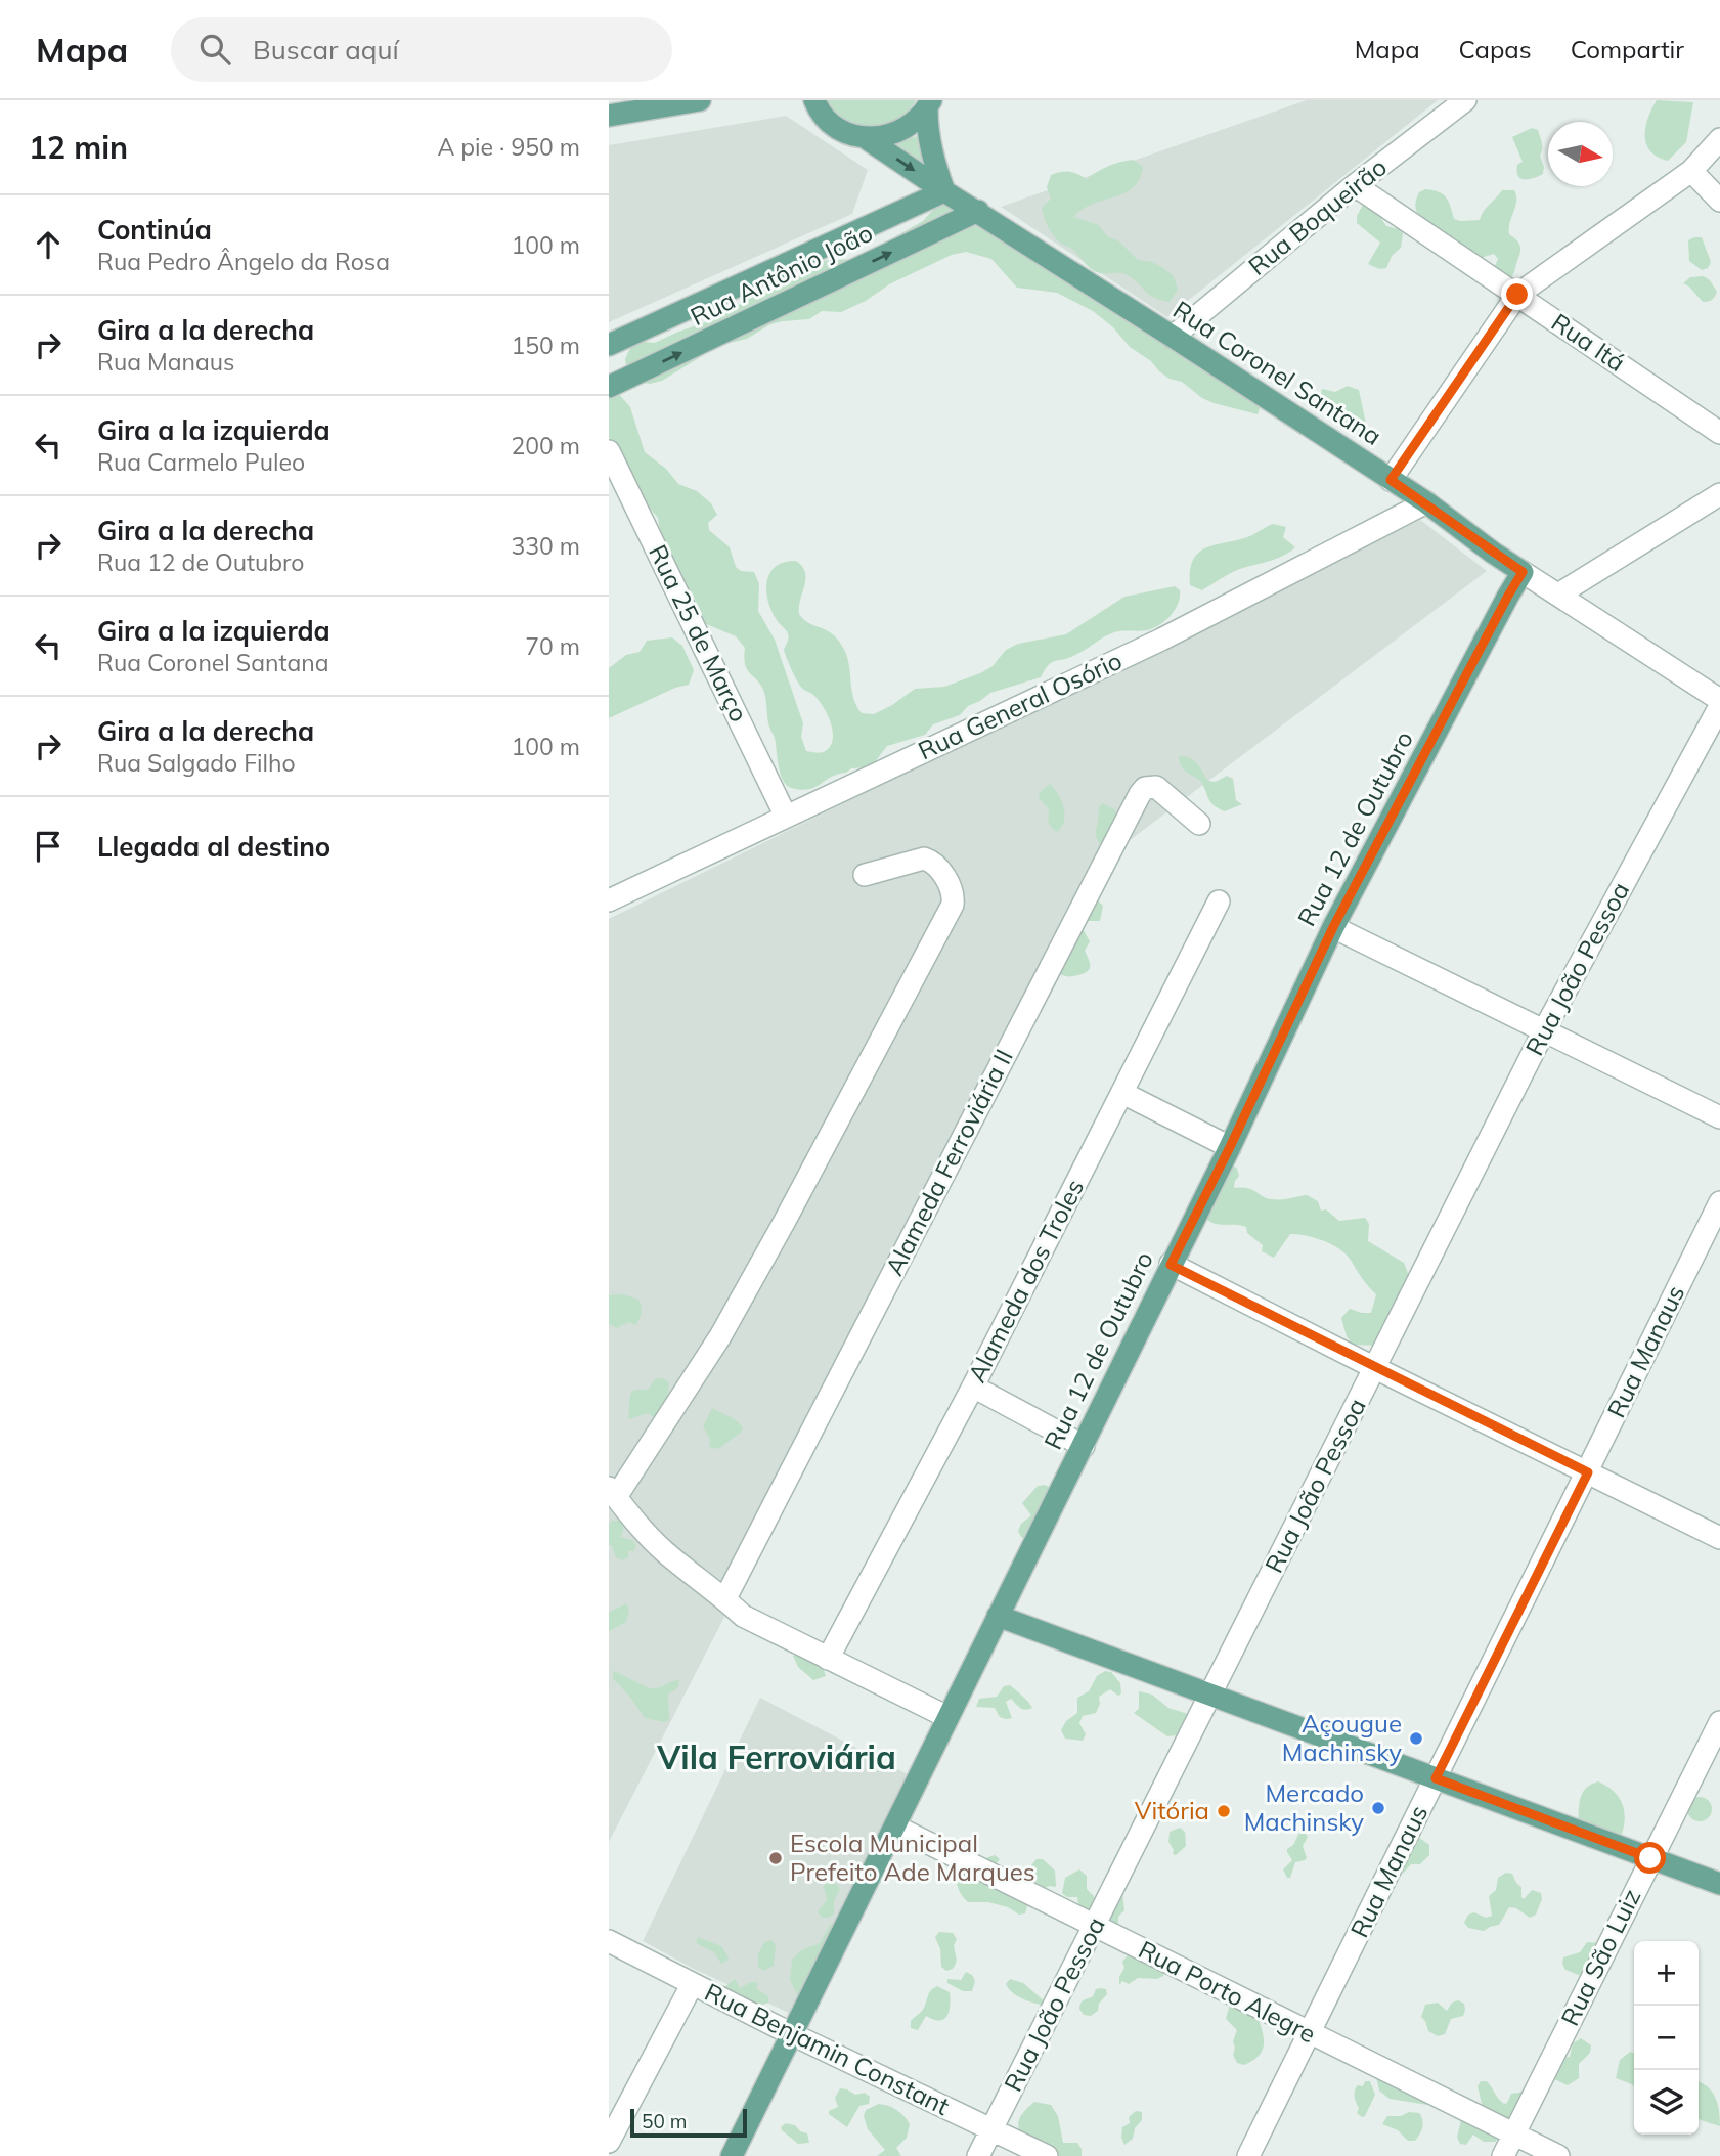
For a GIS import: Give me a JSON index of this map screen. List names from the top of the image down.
{
  "streets": {
    "main road": ["Rua Antônio João", "Rua Coronel Santana", "Rua 12 de Outubro"],
    "street": [
      "Rua Boqueirão",
      "Rua Itá",
      "Rua 25 de Março",
      "Rua General Osório",
      "Rua João Pessoa",
      "Alameda Ferroviária II",
      "Alameda dos Troles",
      "Rua Manaus",
      "Rua São Luiz",
      "Rua Porto Alegre",
      "Rua Benjamin Constant"
    ]
  },
  "crossings": [
    ["Rua Boqueirão", "Rua Itá"],
    ["Rua Boqueirão", "Rua Coronel Santana"],
    ["Rua Antônio João", "Rua Coronel Santana"],
    ["Rua Coronel Santana", "Rua General Osório"],
    ["Rua Coronel Santana", "Rua 12 de Outubro"],
    ["Rua 25 de Março", "Rua General Osório"],
    ["Rua 12 de Outubro", "Rua Porto Alegre"],
    ["Rua 12 de Outubro", "Rua Benjamin Constant"],
    ["Rua João Pessoa", "Rua Porto Alegre"],
    ["Rua João Pessoa", "Rua Benjamin Constant"],
    ["Rua Manaus", "Rua Porto Alegre"],
    ["Rua São Luiz", "Rua Porto Alegre"]
  ],
  "districts": ["Vila Ferroviária"],
  "places": [
    "Açougue Machinsky",
    "Mercado Machinsky",
    "Vitória",
    "Escola Municipal Prefeito Ade Marques"
  ],
  "scale_bar": "50 m",
  "north": "right",
  "page": {
    "header": "Mapa",
    "search": "Buscar aquí",
    "nav": ["Mapa", "Capas", "Compartir"],
    "heading": ["12 min", "A pie · 950 m"],
    "list": [
      ["Continúa", "Rua Pedro Ângelo da Rosa", "100 m"],
      ["Gira a la derecha", "Rua Manaus", "150 m"],
      ["Gira a la izquierda", "Rua Carmelo Puleo", "200 m"],
      ["Gira a la derecha", "Rua 12 de Outubro", "330 m"],
      ["Gira a la izquierda", "Rua Coronel Santana", "70 m"],
      ["Gira a la derecha", "Rua Salgado Filho", "100 m"],
      "Llegada al destino"
    ],
    "map_buttons": ["+", "−"],
    "scale": "50 m"
  }
}
